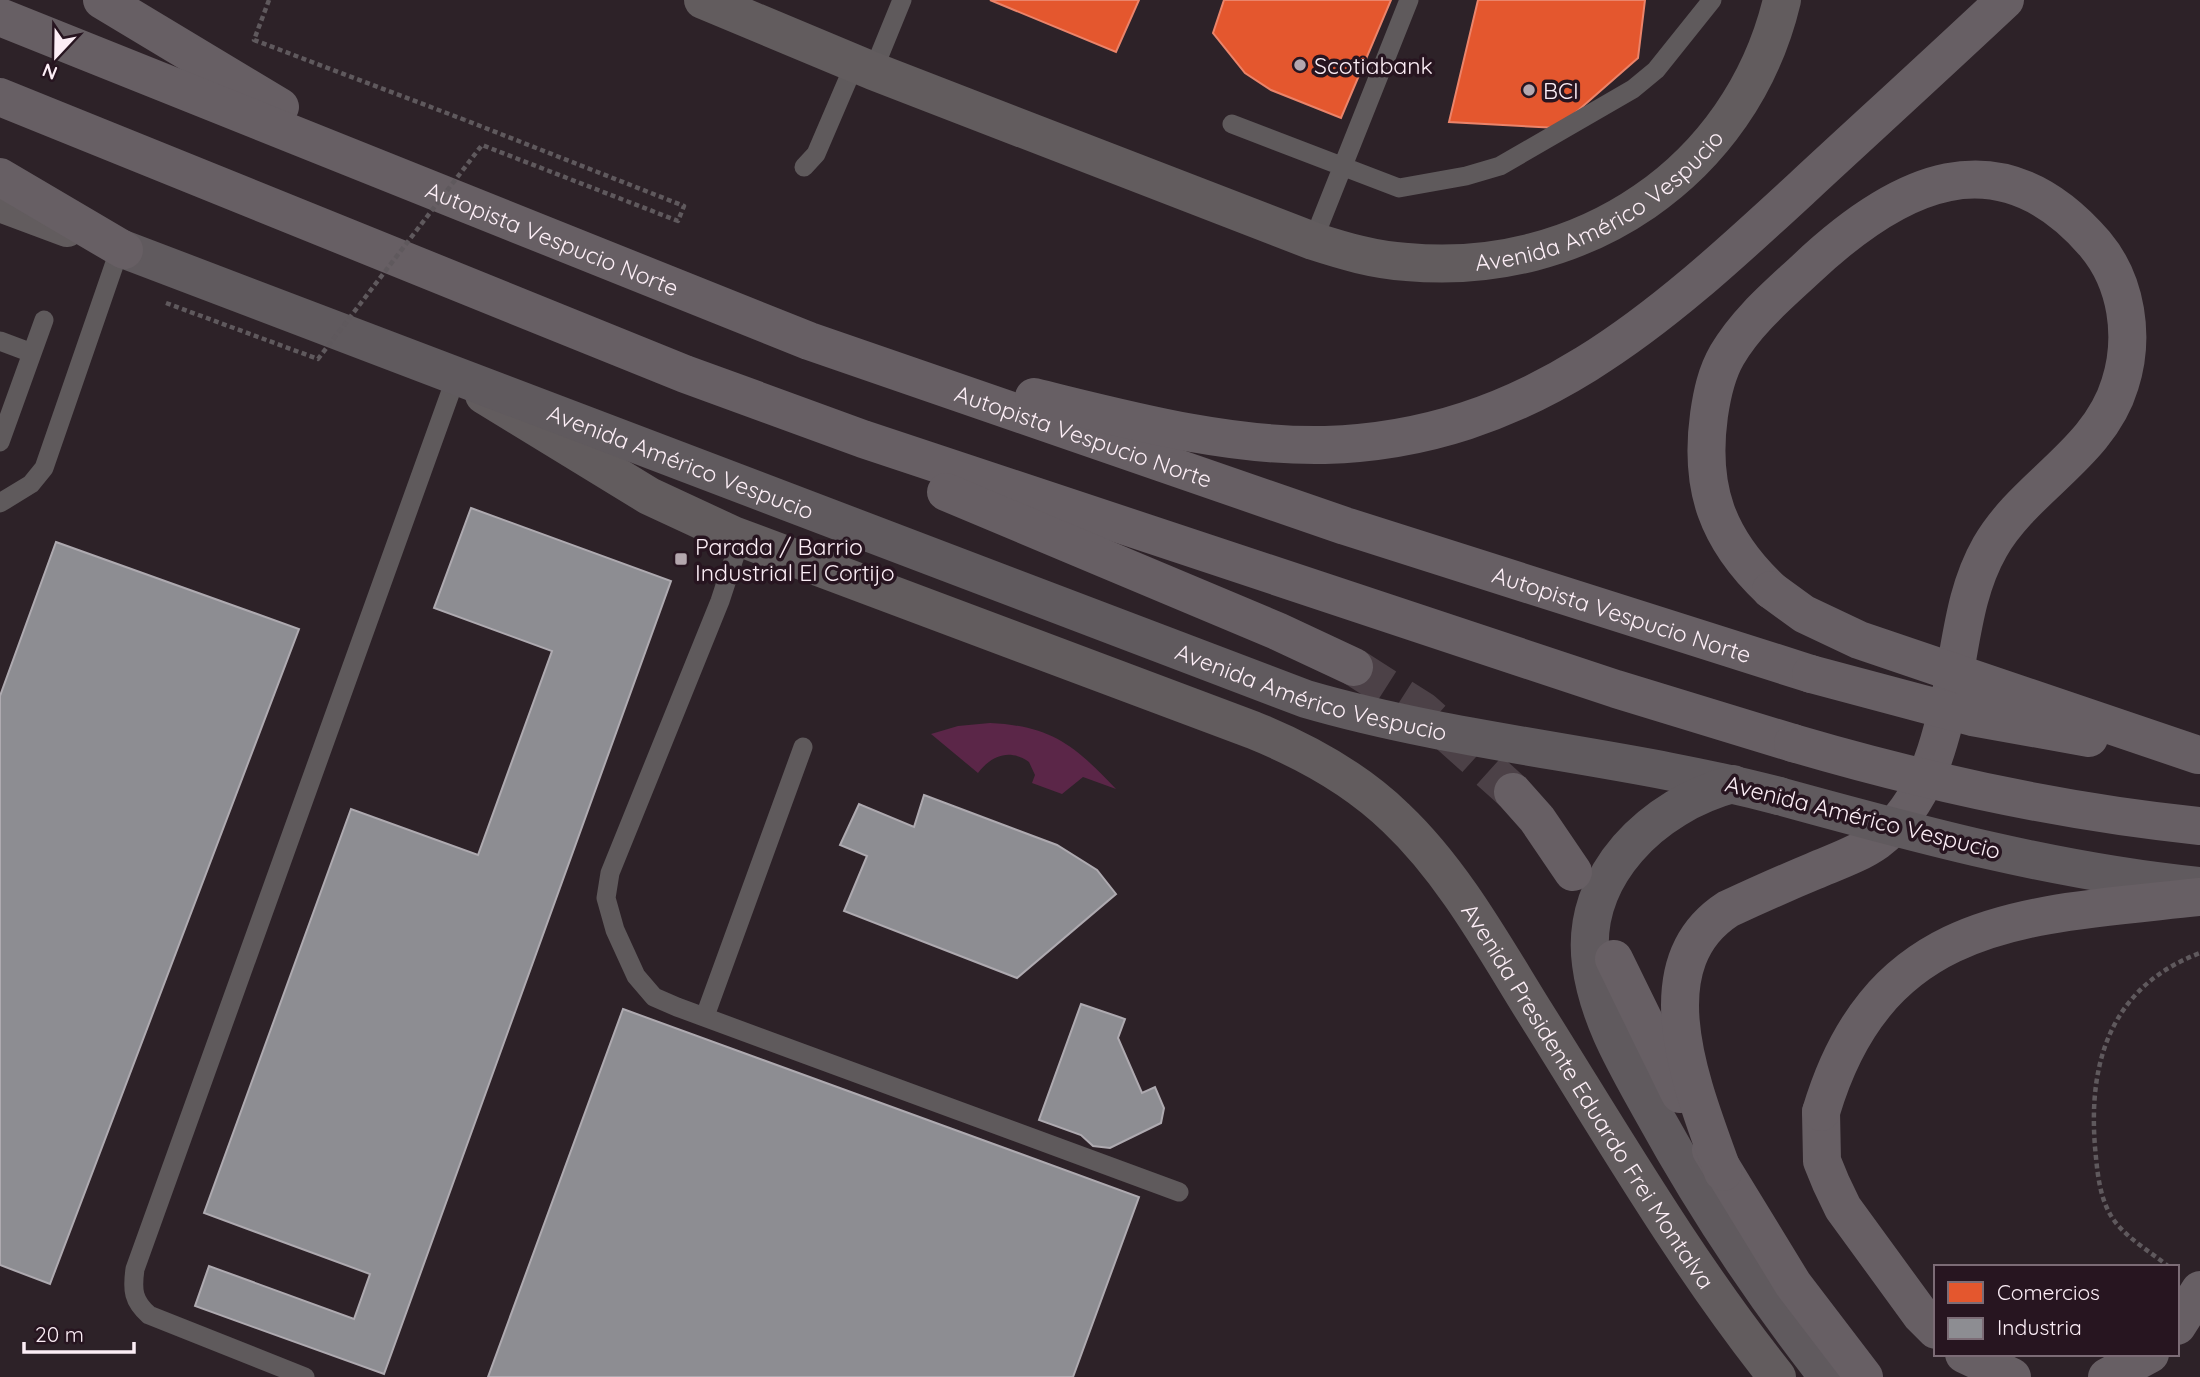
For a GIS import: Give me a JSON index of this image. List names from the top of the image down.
{
  "streets": {
    "highway": ["Autopista Vespucio Norte"],
    "main road": ["Avenida Américo Vespucio", "Avenida Presidente Eduardo Frei Montalva"]
  },
  "crossings": [
    ["Avenida Américo Vespucio", "Avenida Presidente Eduardo Frei Montalva"]
  ],
  "places": {
    "other": ["Scotiabank", "BCI"],
    "transit": ["Parada / Barrio Industrial El Cortijo"]
  },
  "legend": ["Comercios", "Industria"],
  "scale_bar": "20 m",
  "north": "bottom"
}
